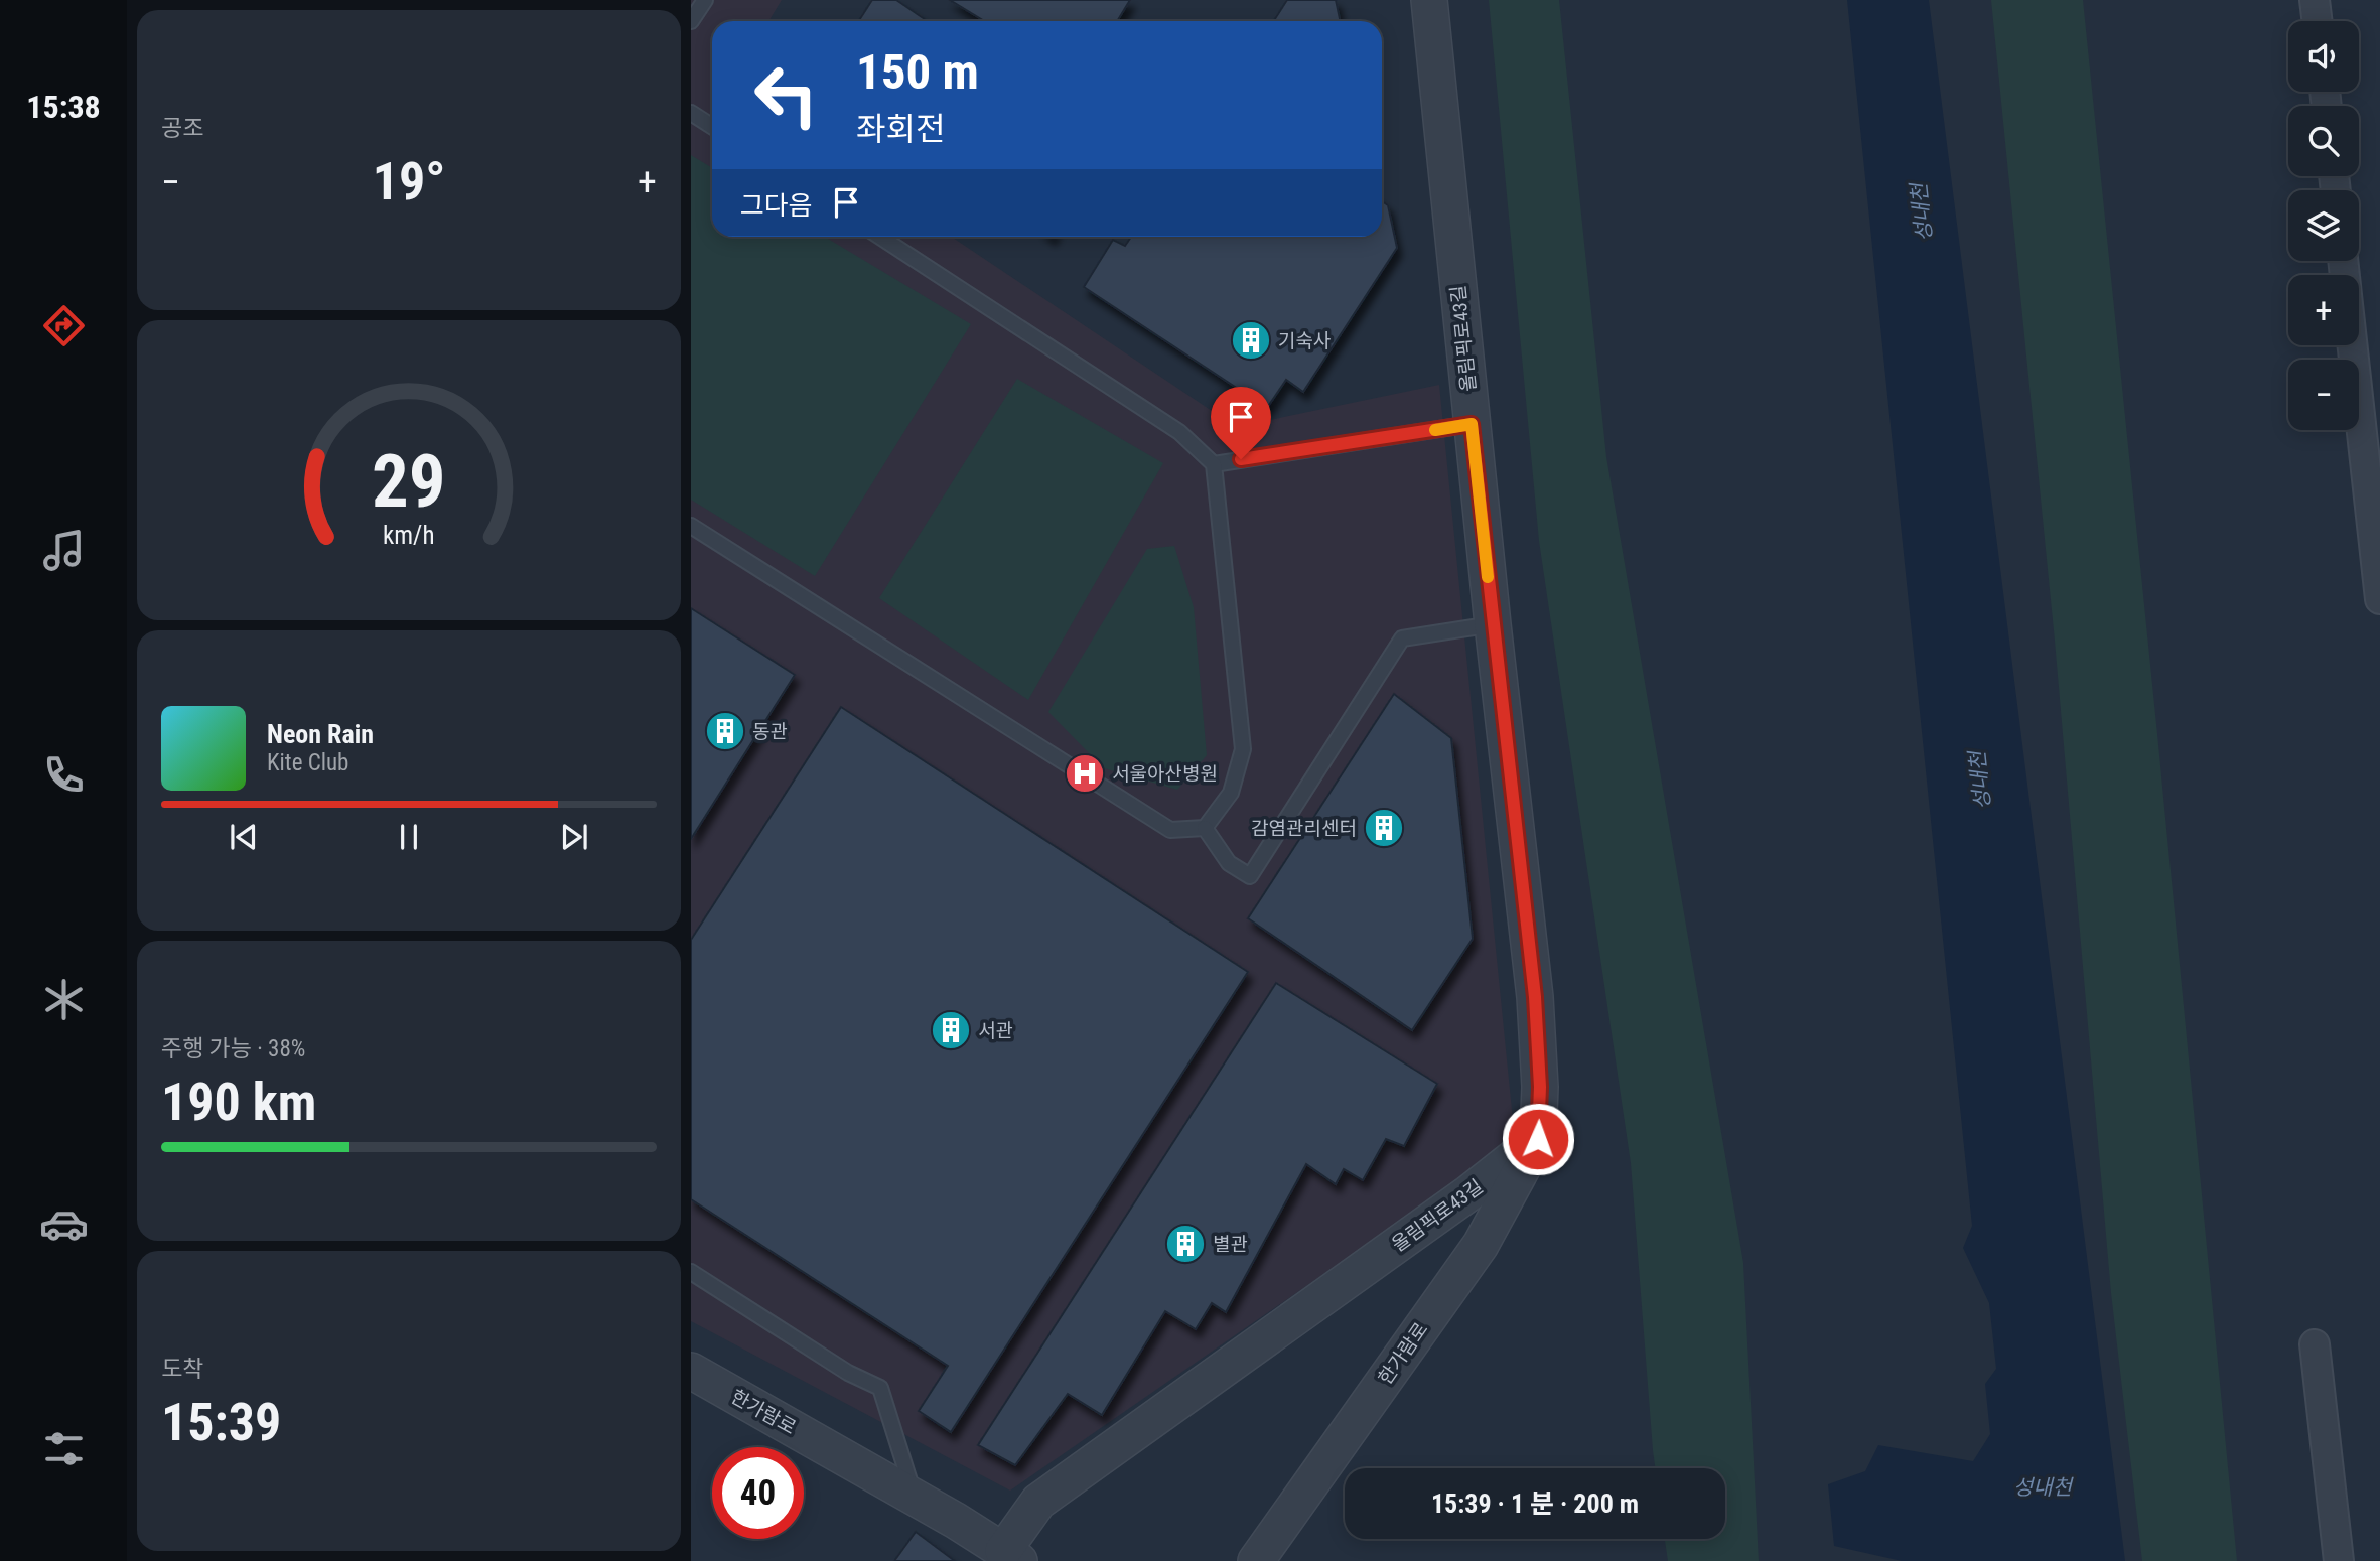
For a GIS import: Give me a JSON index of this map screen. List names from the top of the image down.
{
  "streets": {
    "street": ["올림픽로43길", "한가람로"]
  },
  "crossings": [
    ["올림픽로43길", "한가람로"]
  ],
  "water": ["성내천"],
  "places": {
    "building": [
      "기숙사",
      "동관",
      "감염관리센터",
      "서관",
      "별관"
    ],
    "hospital": ["서울아산병원"]
  },
  "page": {
    "tabs": "15:38",
    "tile": [
      "공조",
      ["주행 가능 · 38%", "190 km"],
      ["도착", "15:39"]
    ],
    "map_buttons": ["+", "−"],
    "turn": ["150 m", "좌회전"],
    "heat": ["−", "19°", "+"],
    "then": "그다음",
    "song": ["Neon Rain", "Kite Club"],
    "limit": "40",
    "trip": "15:39 · 1 분 · 200 m",
    "gauge": ["29", "km/h"]
  }
}
